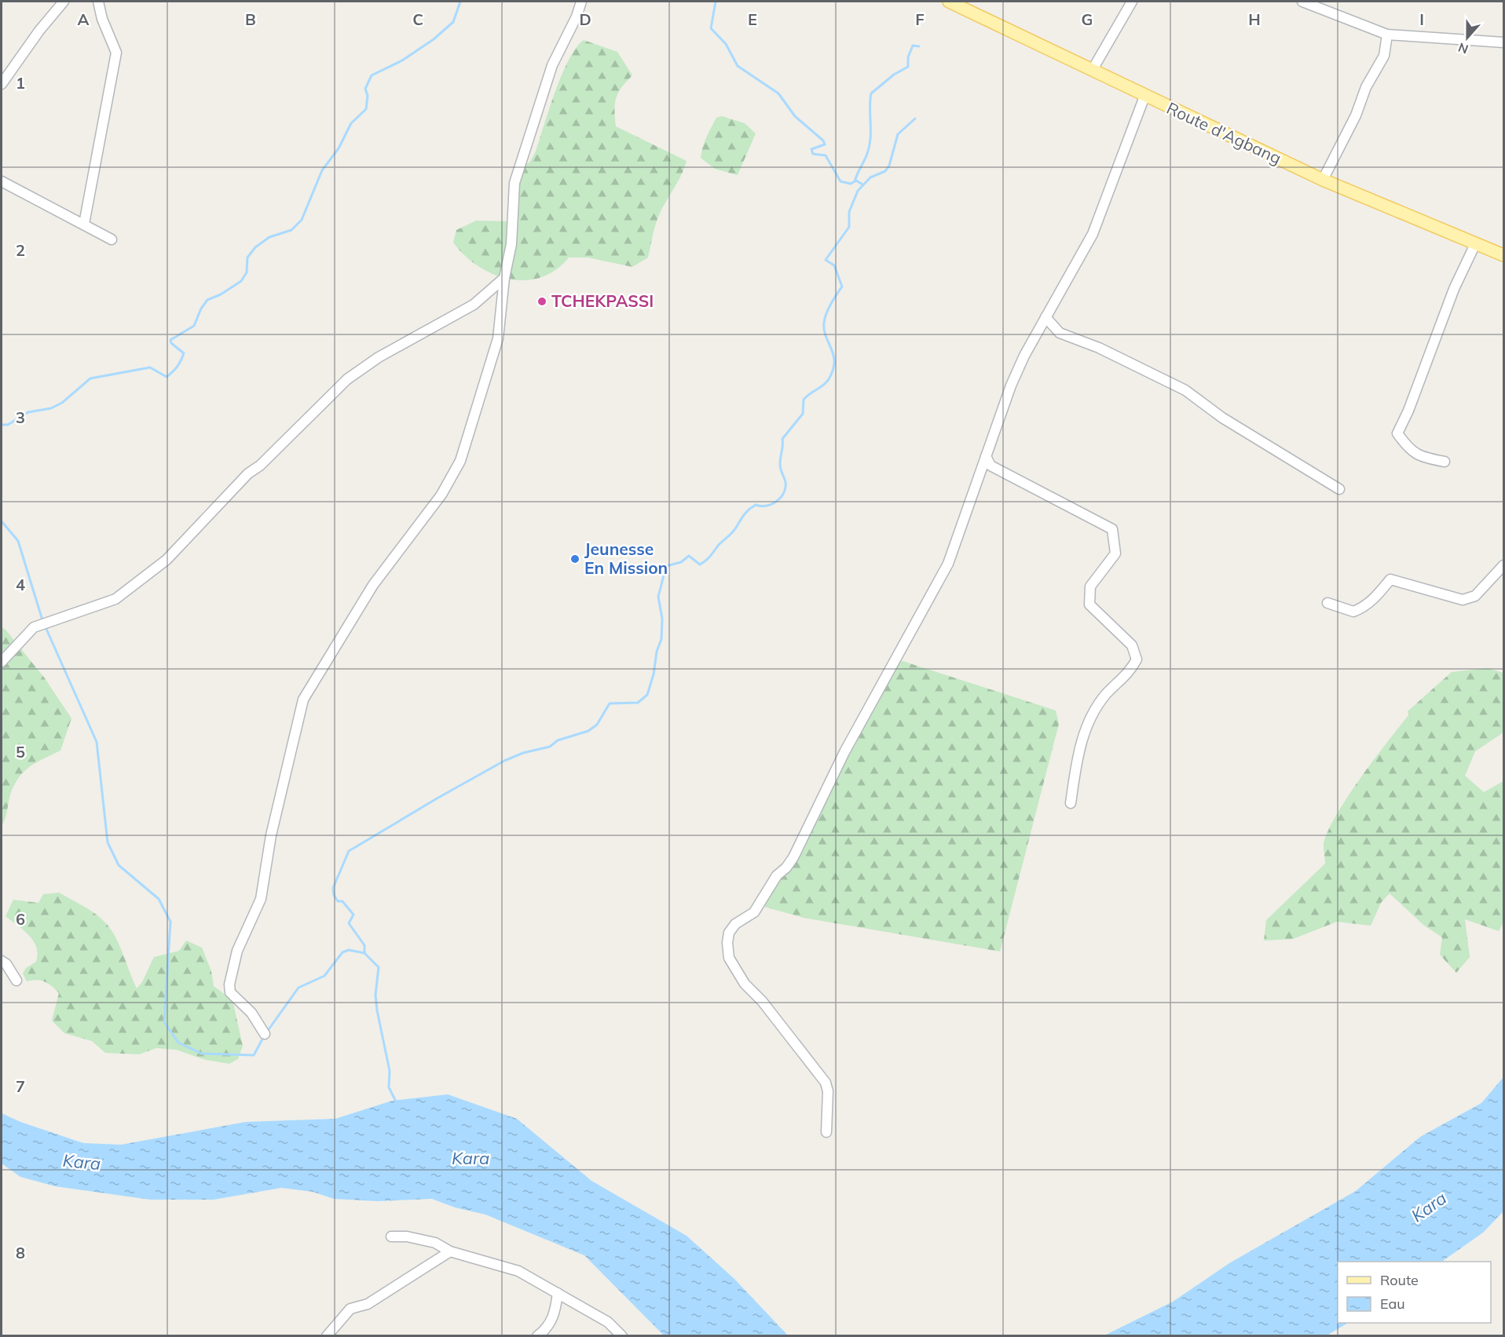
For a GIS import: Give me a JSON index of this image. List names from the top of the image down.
{
  "streets": {
    "main road": ["Route d'Agbang"]
  },
  "water": ["Kara"],
  "places": ["TCHEKPASSI", "Jeunesse En Mission"],
  "legend": ["Route", "Eau"],
  "north": "bottom",
  "grid": {
    "columns": [
      "A",
      "B",
      "C",
      "D",
      "E",
      "F",
      "G",
      "H",
      "I"
    ],
    "rows": [
      "1",
      "2",
      "3",
      "4",
      "5",
      "6",
      "7",
      "8"
    ]
  }
}
